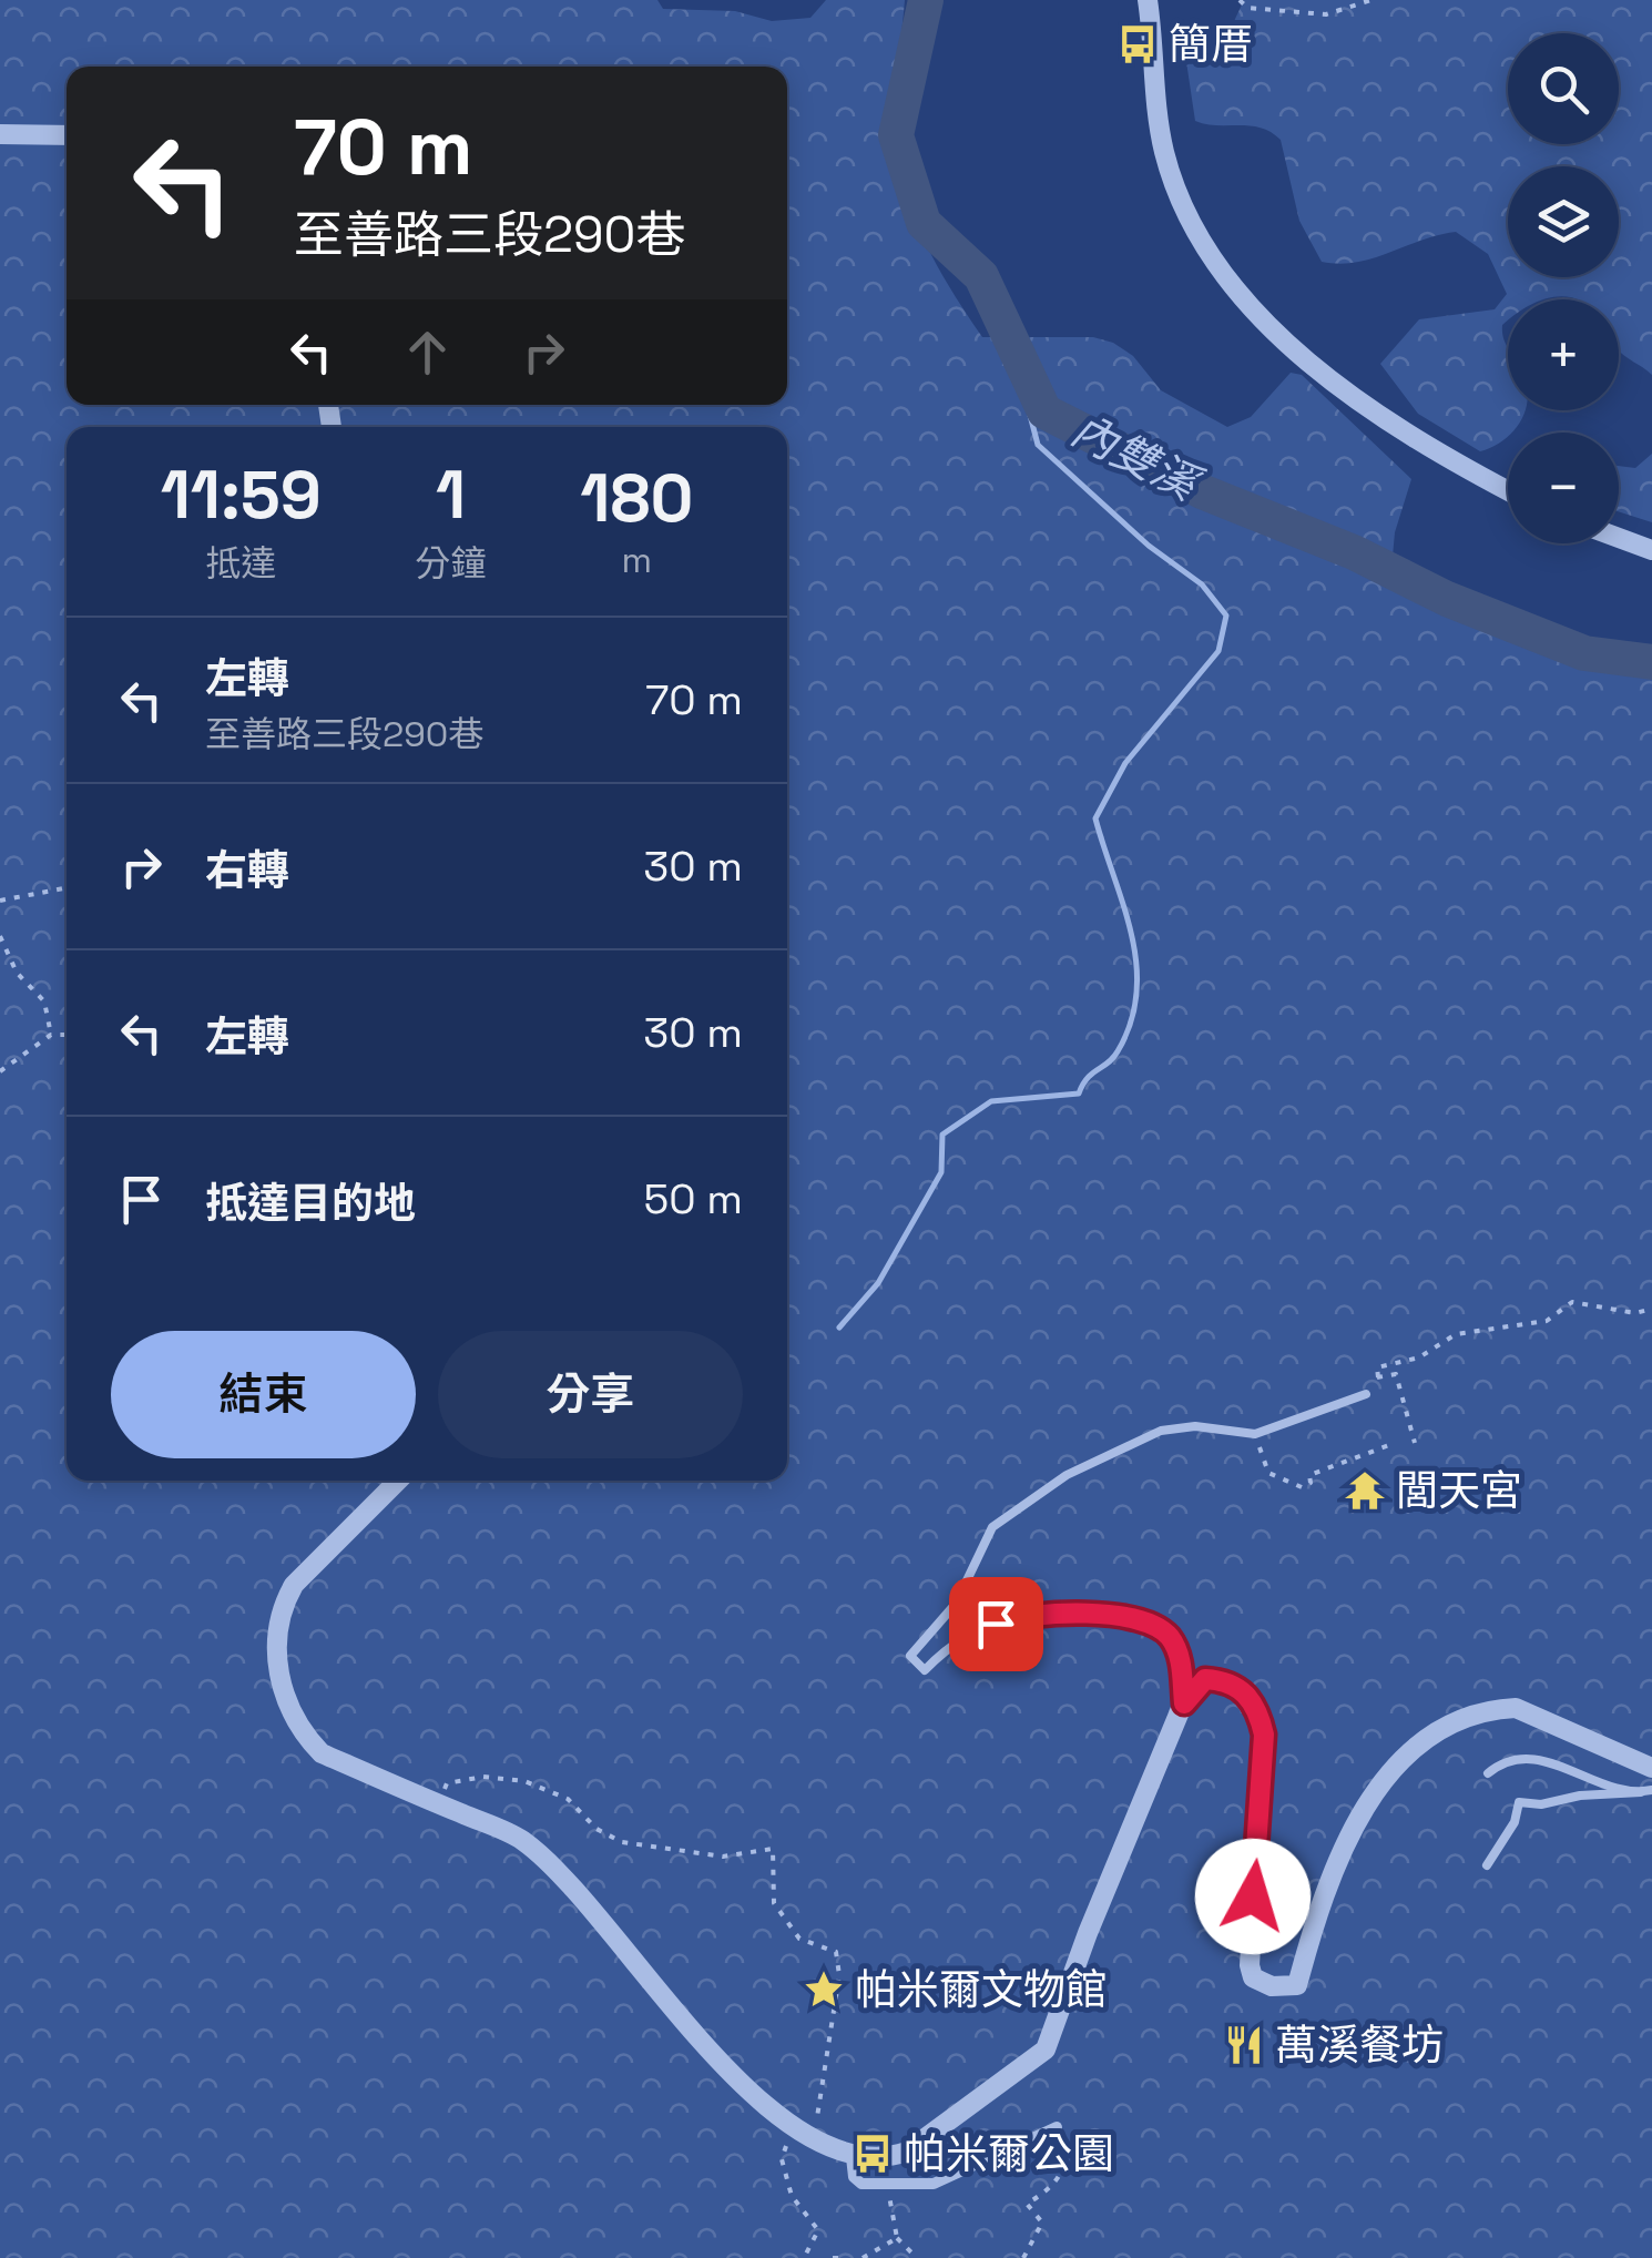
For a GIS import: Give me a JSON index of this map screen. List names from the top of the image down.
{
  "water": ["內雙溪"],
  "places": {
    "bus stop": ["簡厝", "帕米爾公園"],
    "temple": ["閭天宮"],
    "place": ["帕米爾文物館"],
    "restaurant": ["萬溪餐坊"]
  },
  "page": {
    "map_buttons": ["+", "−"],
    "turn": ["70 m", "至善路三段290巷"],
    "eta": [
      "11:59",
      "抵達",
      "1",
      "分鐘",
      "180",
      "m"
    ],
    "list": [
      {
        "name": "左轉",
        "note": "至善路三段290巷",
        "value": "70 m"
      },
      {
        "name": "右轉",
        "value": "30 m"
      },
      {
        "name": "左轉",
        "value": "30 m"
      },
      {
        "name": "抵達目的地",
        "value": "50 m"
      }
    ],
    "buttons": ["結束", "分享"]
  }
}
